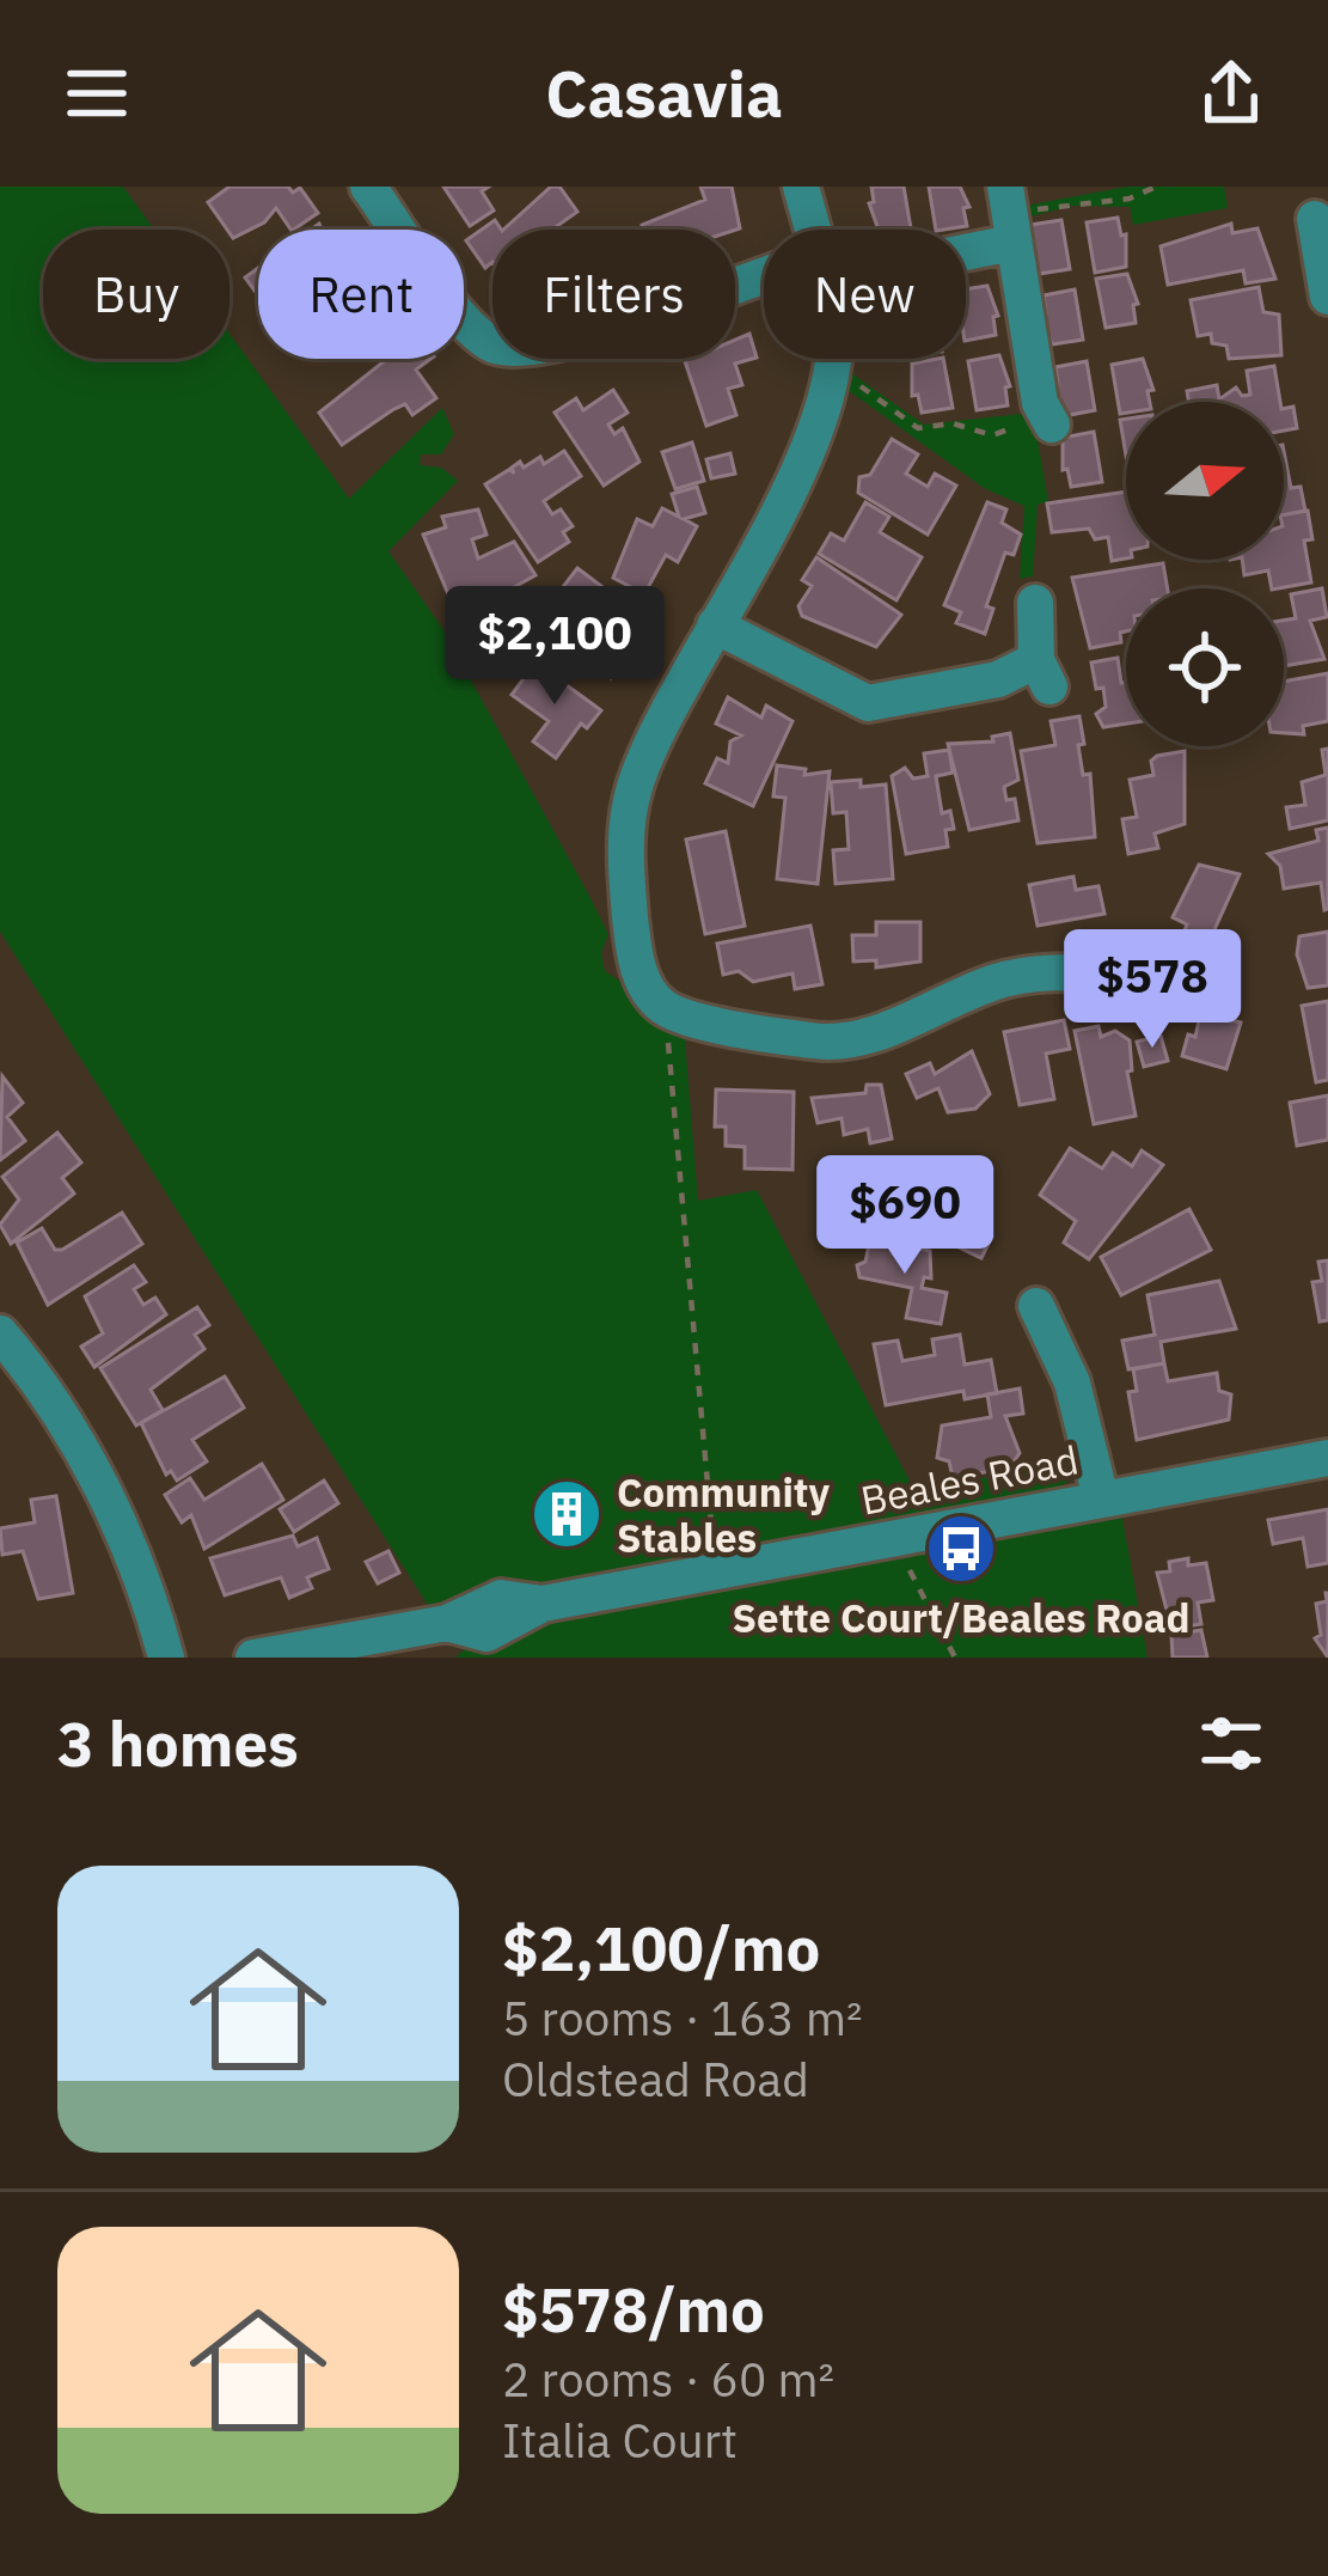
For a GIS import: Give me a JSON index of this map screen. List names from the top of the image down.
{
  "streets": {
    "street": ["Beales Road"]
  },
  "places": {
    "building": ["Community Stables"],
    "bus stop": ["Sette Court/Beales Road"]
  },
  "north": "right",
  "page": {
    "header": "Casavia",
    "chip": [
      "Buy",
      "Rent",
      "Filters",
      "New"
    ],
    "price": ["$2,100", "$578", "$690"],
    "heading": "3 homes",
    "list": [
      {
        "name": "$2,100/mo",
        "note": "5 rooms · 163 m² · Oldstead Road"
      },
      {
        "name": "$578/mo",
        "note": "2 rooms · 60 m² · Italia Court"
      }
    ]
  }
}
